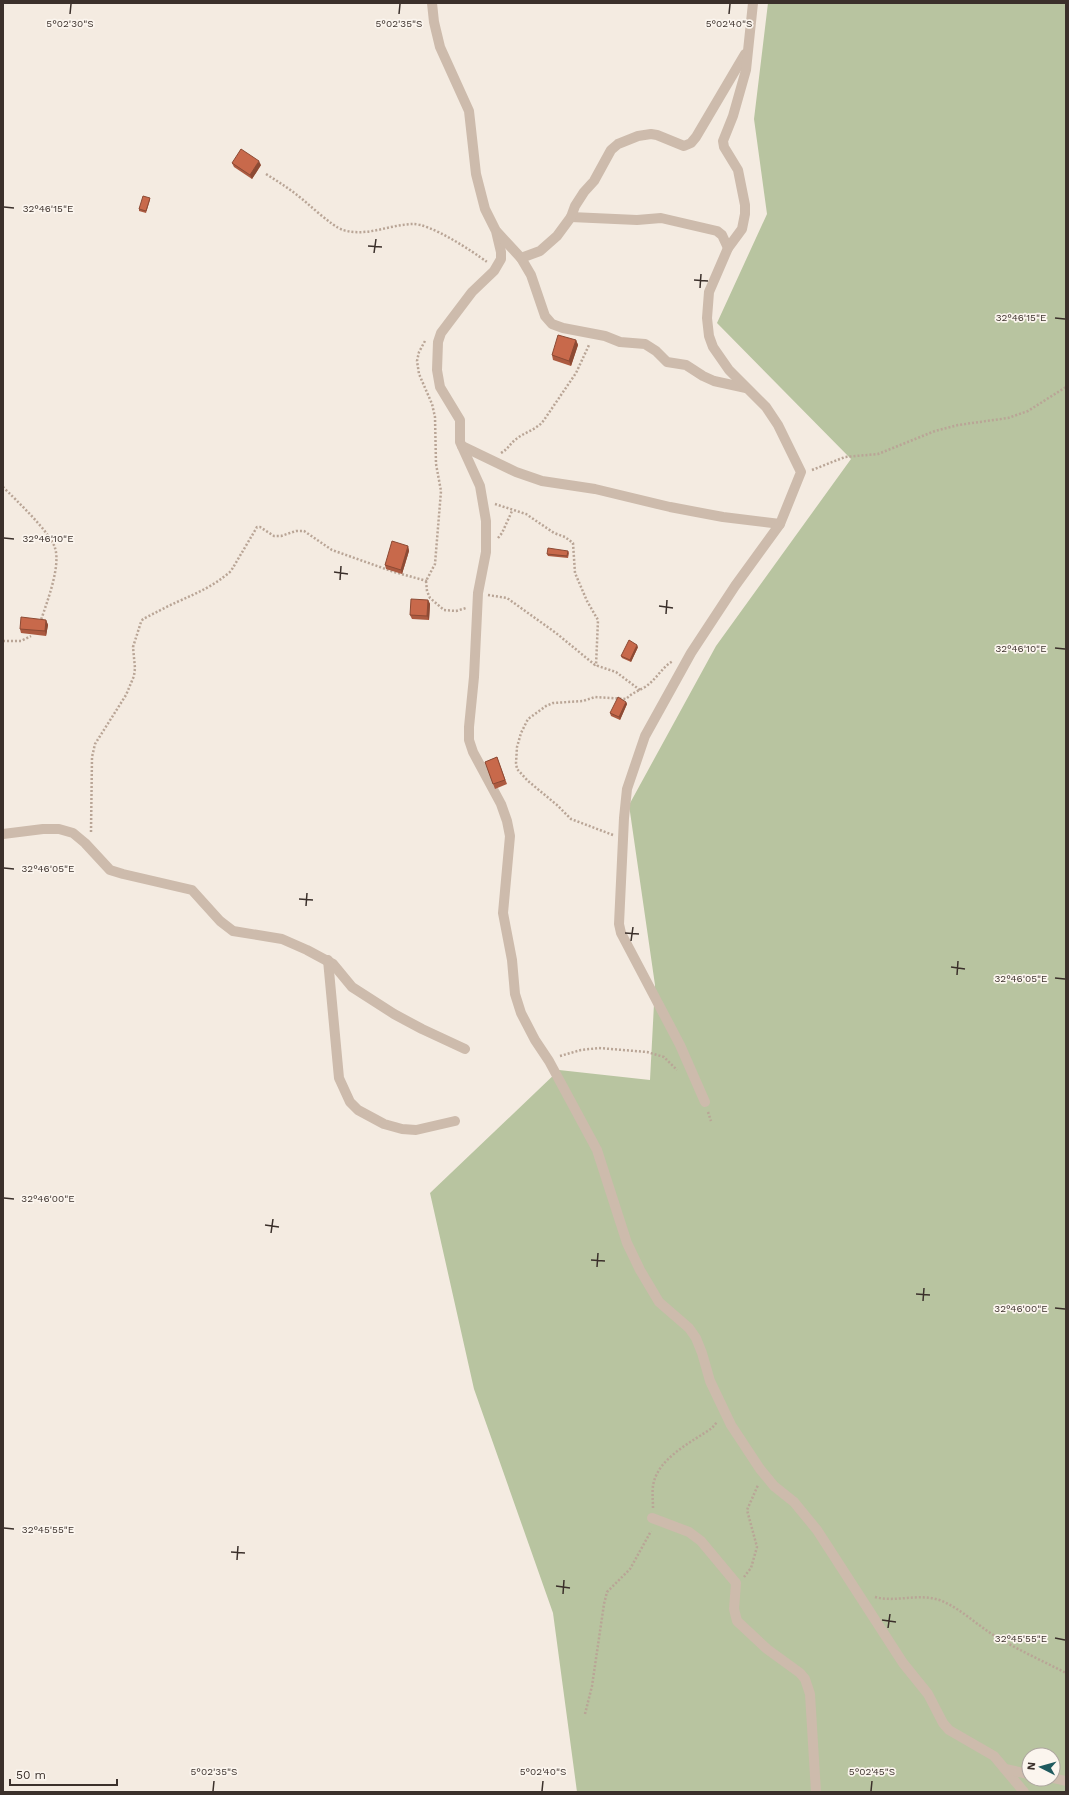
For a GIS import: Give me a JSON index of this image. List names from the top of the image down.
{
  "scale_bar": "50 m",
  "north": "left",
  "coordinates": [
    "5°02'30\"S",
    "5°02'35\"S",
    "5°02'40\"S",
    "32°46'15\"E",
    "32°46'10\"E",
    "32°46'05\"E",
    "32°46'00\"E",
    "32°45'55\"E",
    "5°02'45\"S"
  ]
}
